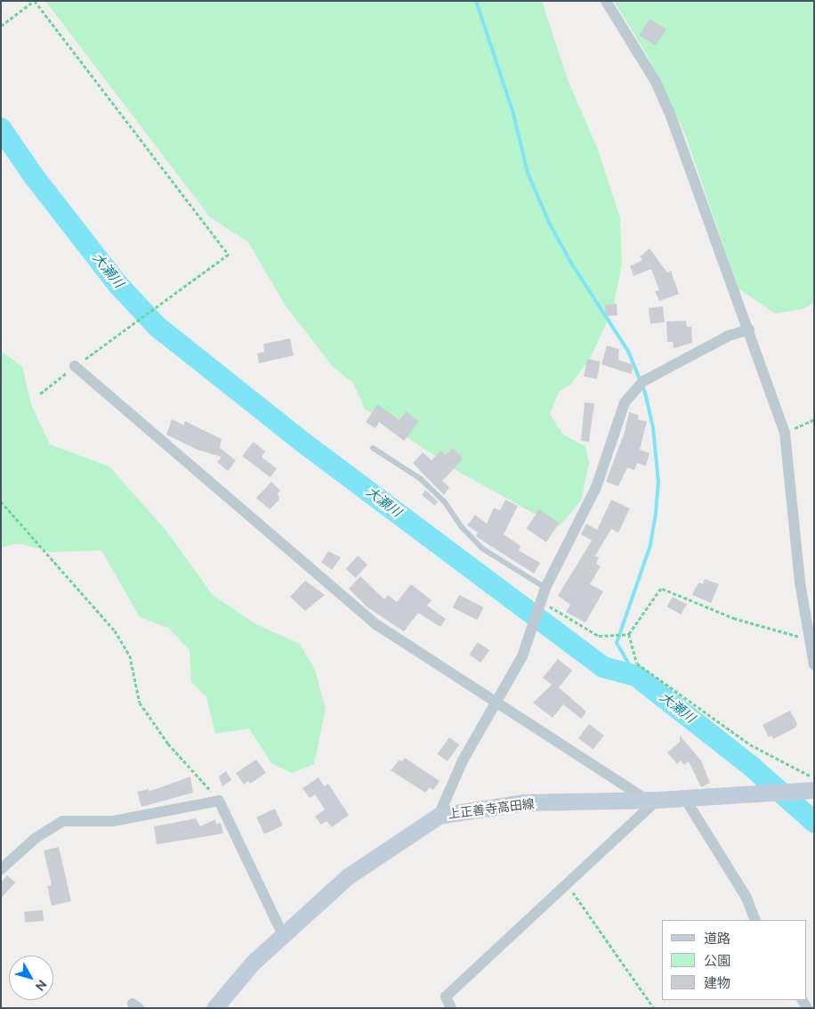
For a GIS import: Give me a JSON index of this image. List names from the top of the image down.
{
  "streets": {
    "main road": ["上正善寺高田線"]
  },
  "water": ["大瀬川"],
  "legend": ["道路", "公園", "建物"],
  "north": "bottom right"
}
